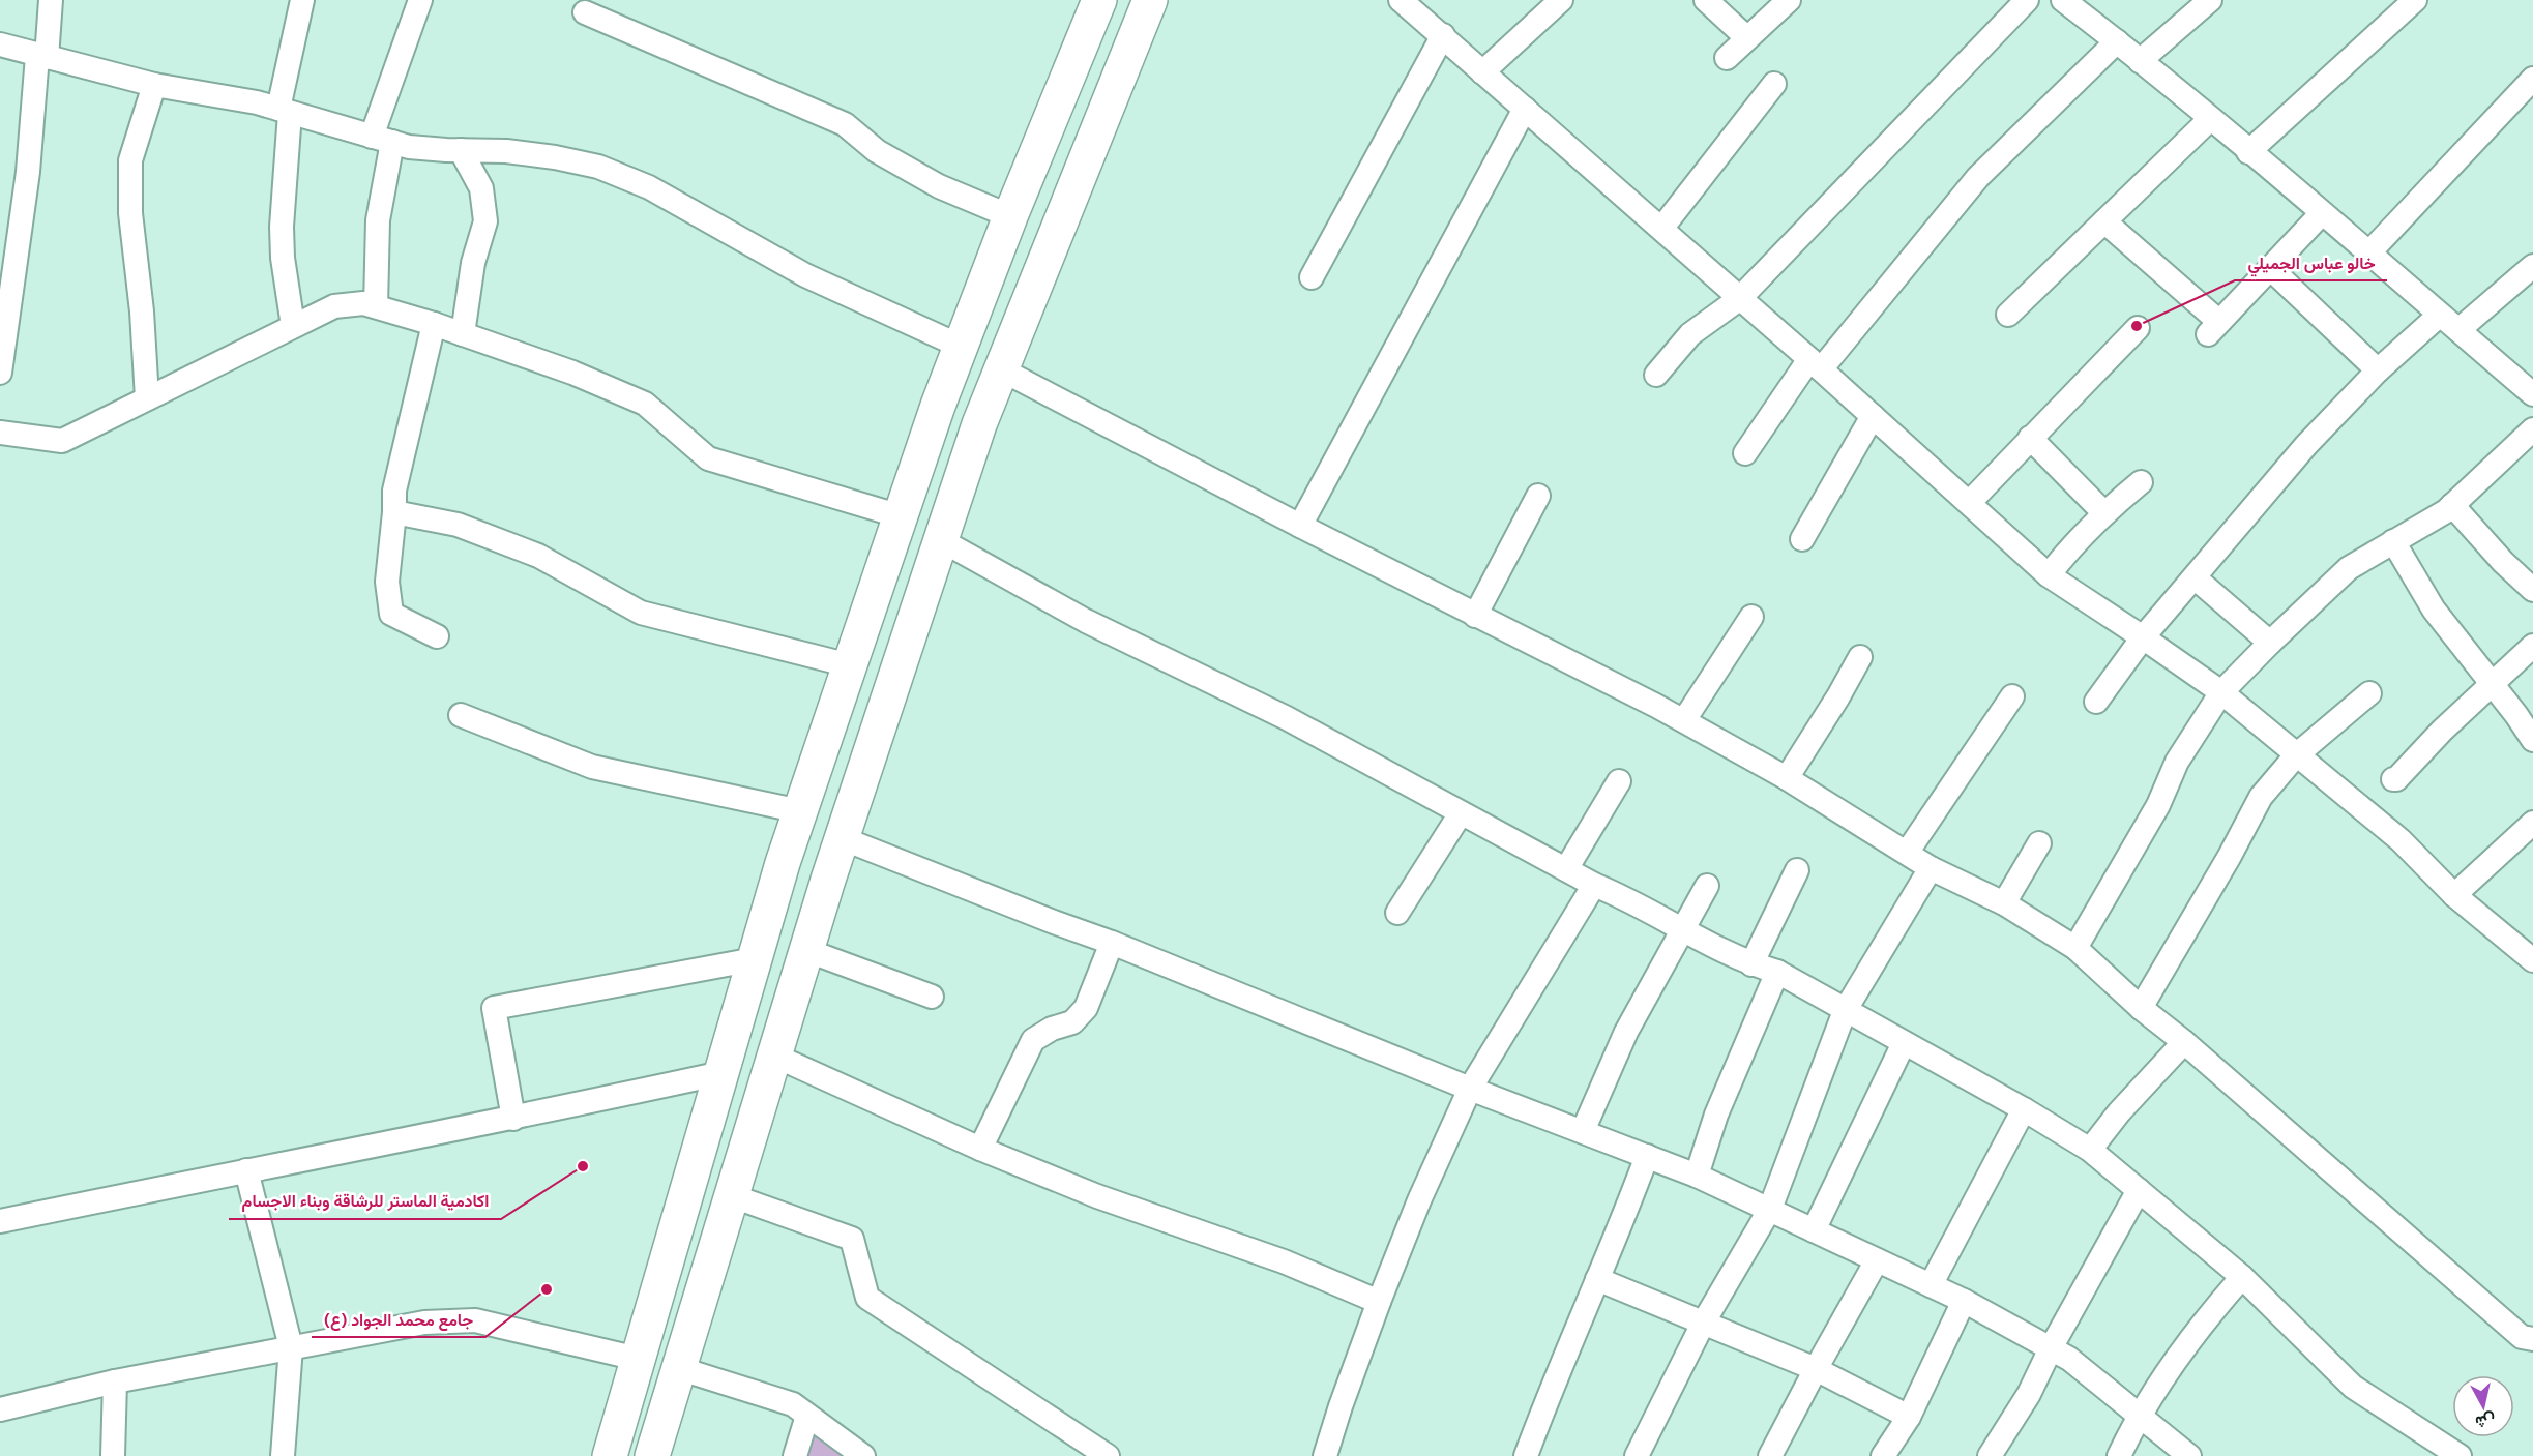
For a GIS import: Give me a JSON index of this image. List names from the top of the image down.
{
  "places": ["خالو عباس الجميلي", "اكادمية الماستر للرشاقة وبناء الاجسام", "جامع محمد الجواد (ع)"],
  "north": "bottom"
}
